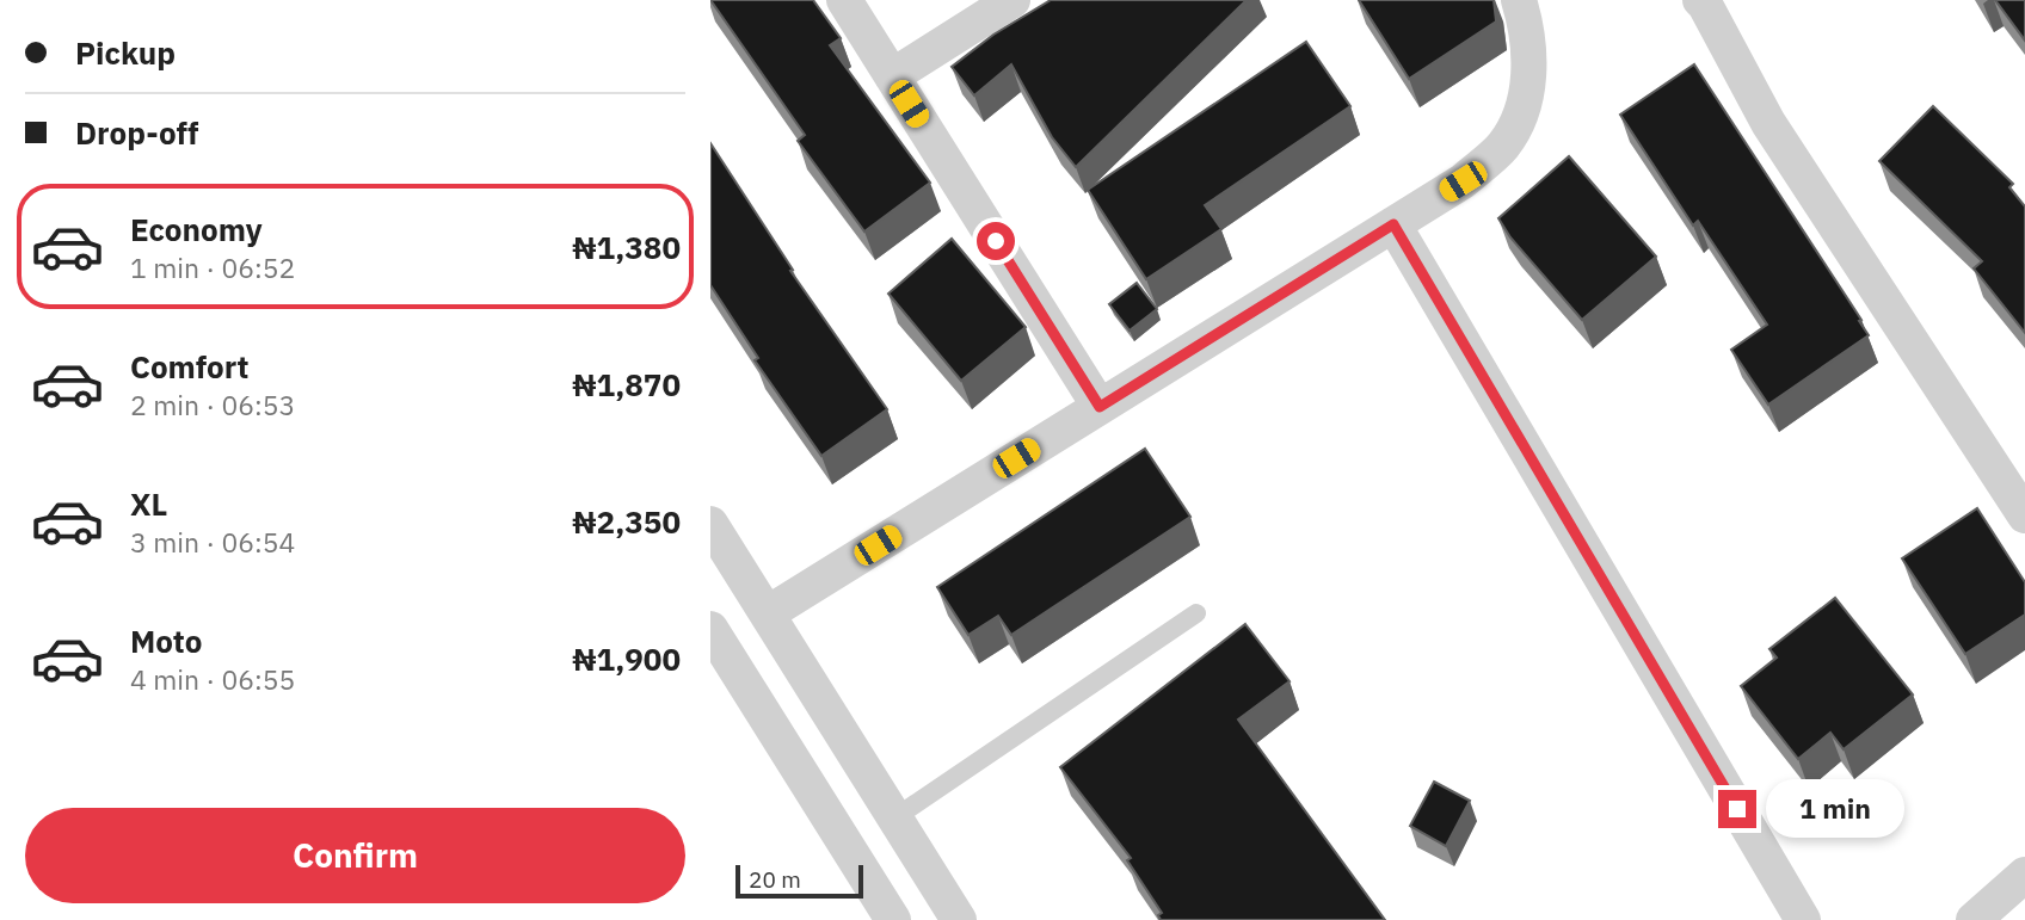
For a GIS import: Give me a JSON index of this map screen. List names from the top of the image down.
{
  "scale_bar": "20 m",
  "page": {
    "banner": ["Pickup", "Drop-off"],
    "list": [
      {
        "name": "Economy",
        "note": "1 min · 06:52",
        "value": "₦1,380"
      },
      {
        "name": "Comfort",
        "note": "2 min · 06:53",
        "value": "₦1,870"
      },
      {
        "name": "XL",
        "note": "3 min · 06:54",
        "value": "₦2,350"
      },
      {
        "name": "Moto",
        "note": "4 min · 06:55",
        "value": "₦1,900"
      }
    ],
    "bubble": "1 min",
    "buttons": "Confirm",
    "scale": "20 m"
  }
}
